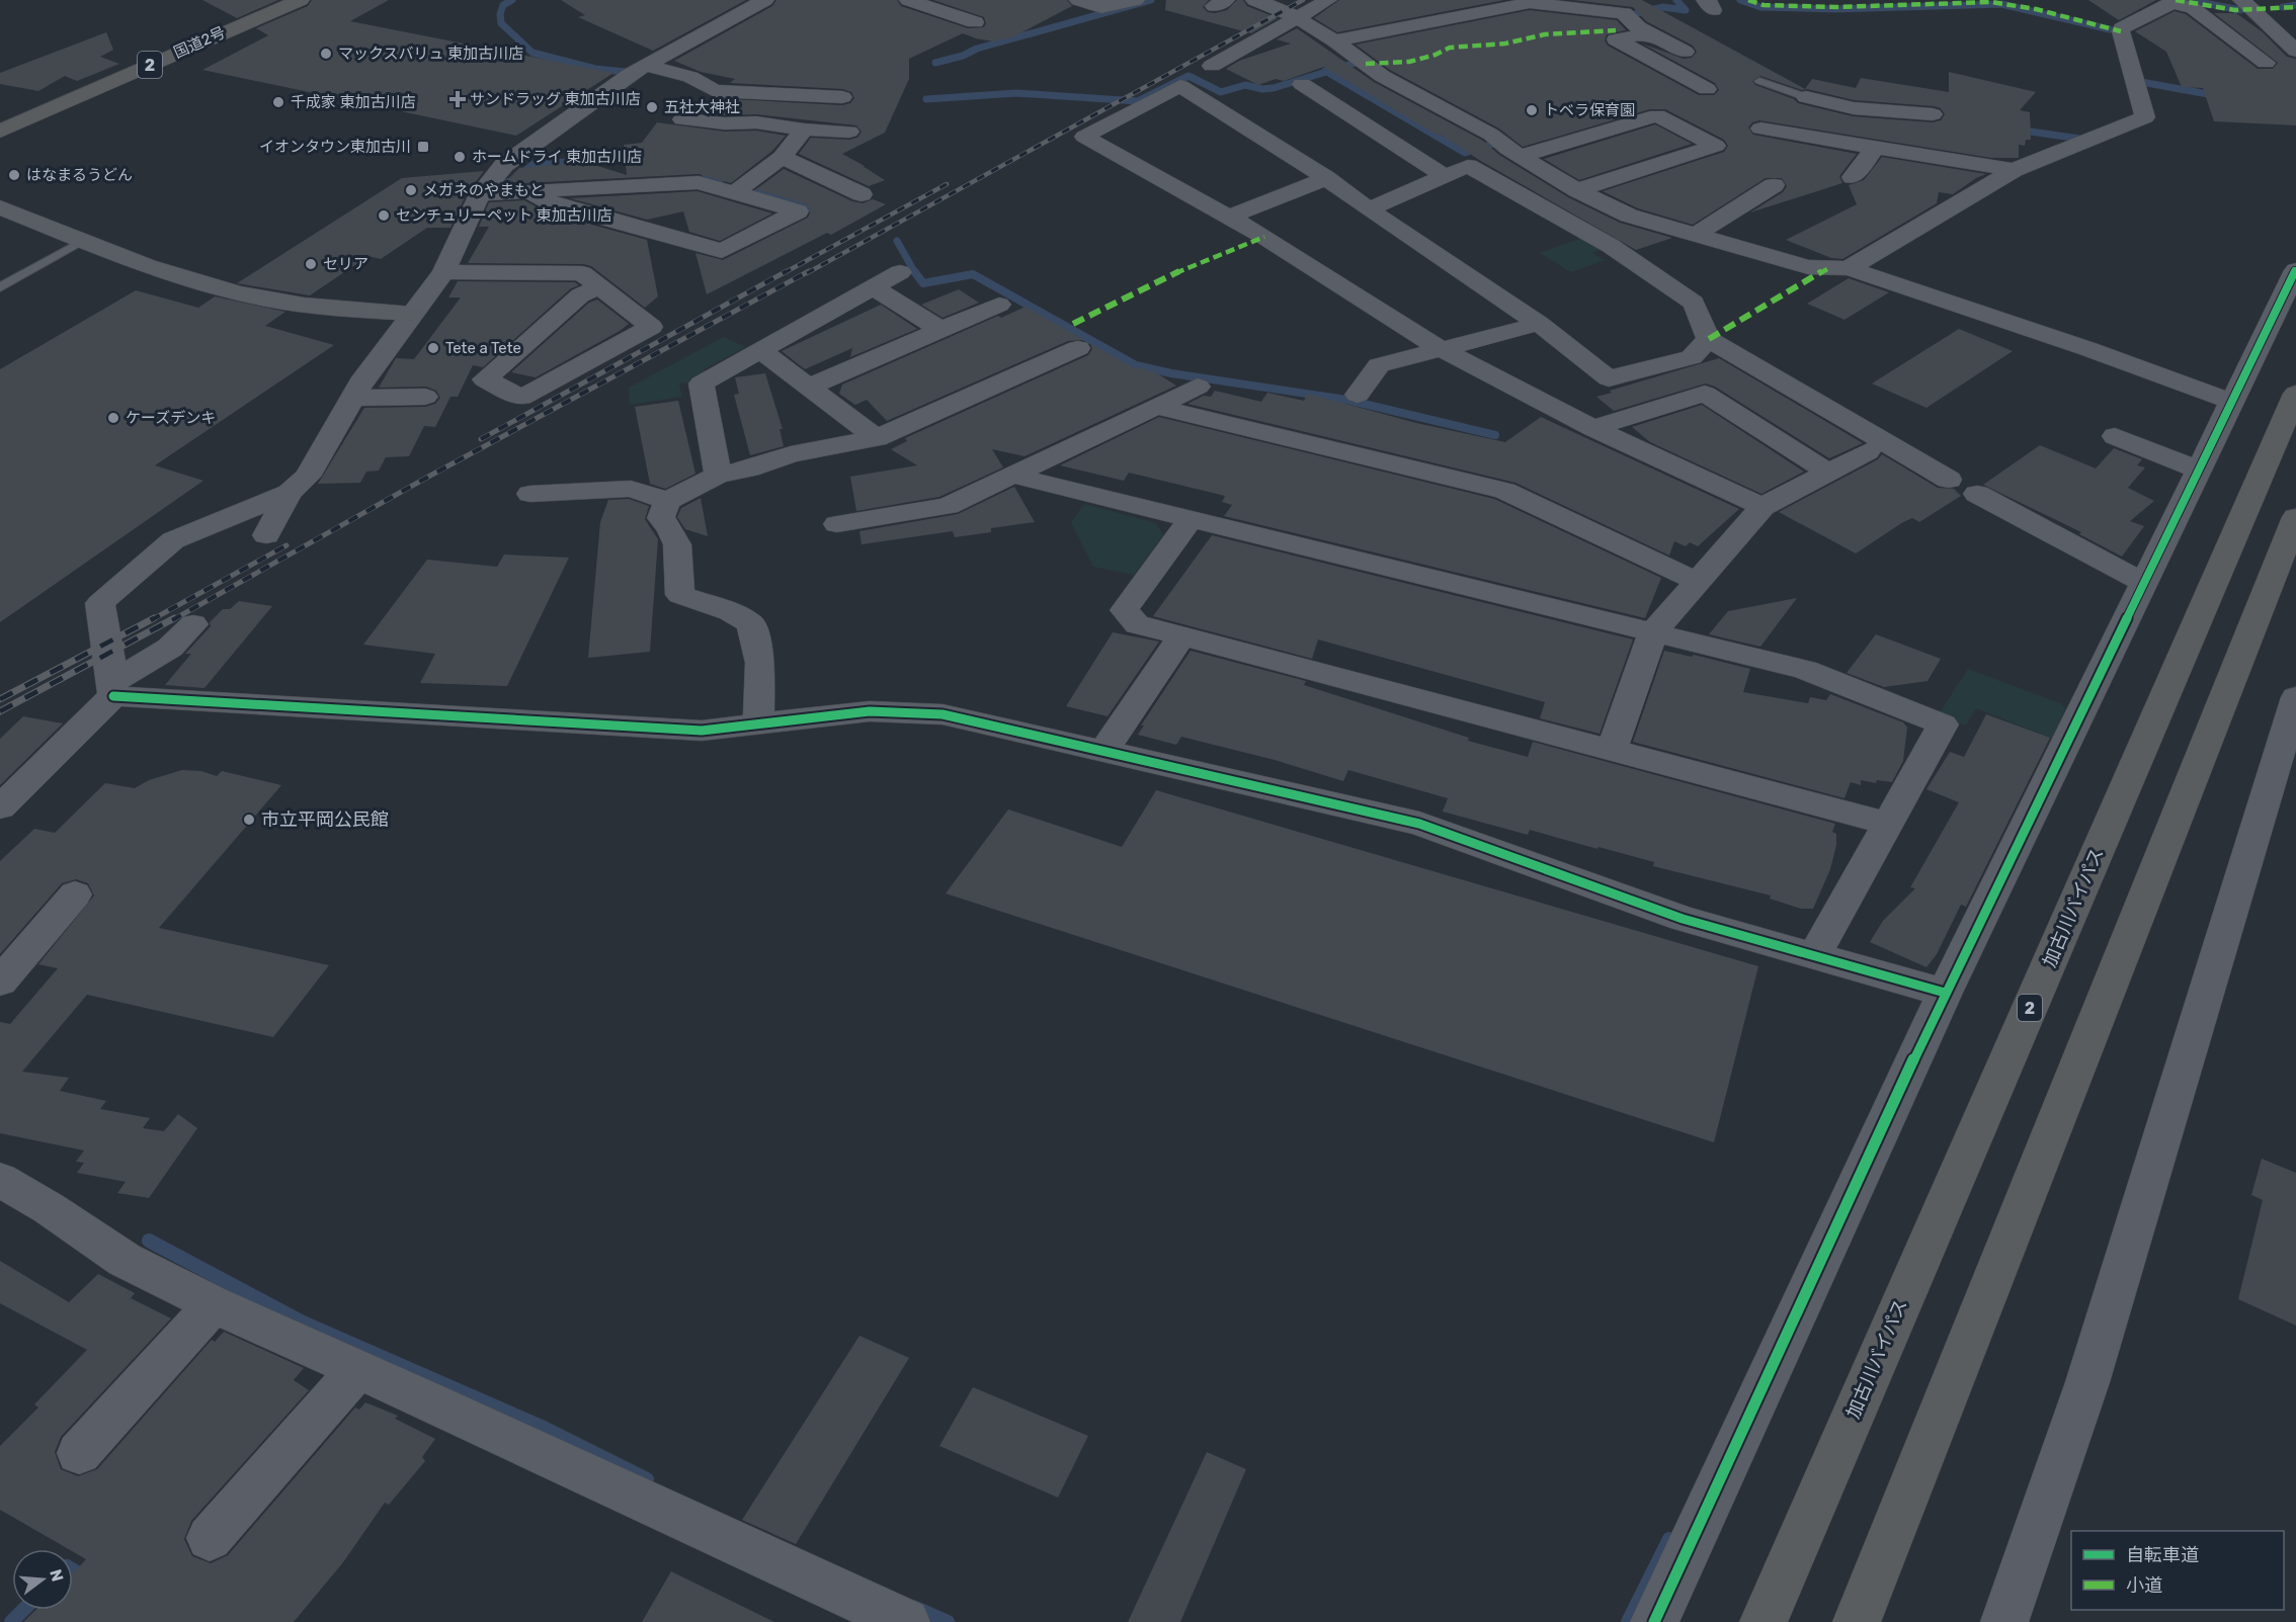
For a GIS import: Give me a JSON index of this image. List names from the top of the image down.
{
  "streets": {
    "highway": ["国道2号", "2", "加古川バイパス"]
  },
  "places": {
    "other": [
      "マックスバリュ 東加古川店",
      "千成家 東加古川店",
      "五社大神社",
      "トベラ保育園",
      "ホームドライ 東加古川店",
      "はなまるうどん",
      "メガネのやまもと",
      "センチュリーペット 東加古川店",
      "セリア",
      "Tete a Tete",
      "ケーズデンキ",
      "市立平岡公民館"
    ],
    "health": ["サンドラッグ 東加古川店"],
    "transit": ["イオンタウン東加古川"]
  },
  "legend": ["自転車道", "小道"],
  "north": "right"
}
